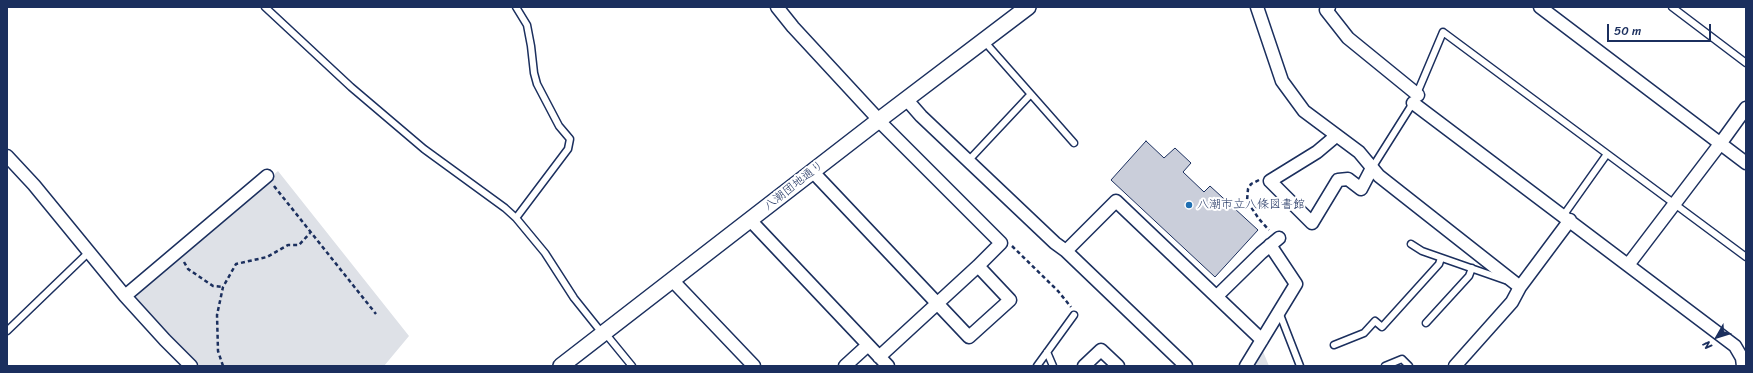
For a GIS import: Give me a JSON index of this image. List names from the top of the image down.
{
  "streets": {
    "street": ["八潮団地通り"]
  },
  "places": ["八潮市立八條図書館"],
  "scale_bar": "50 m",
  "north": "bottom left"
}
